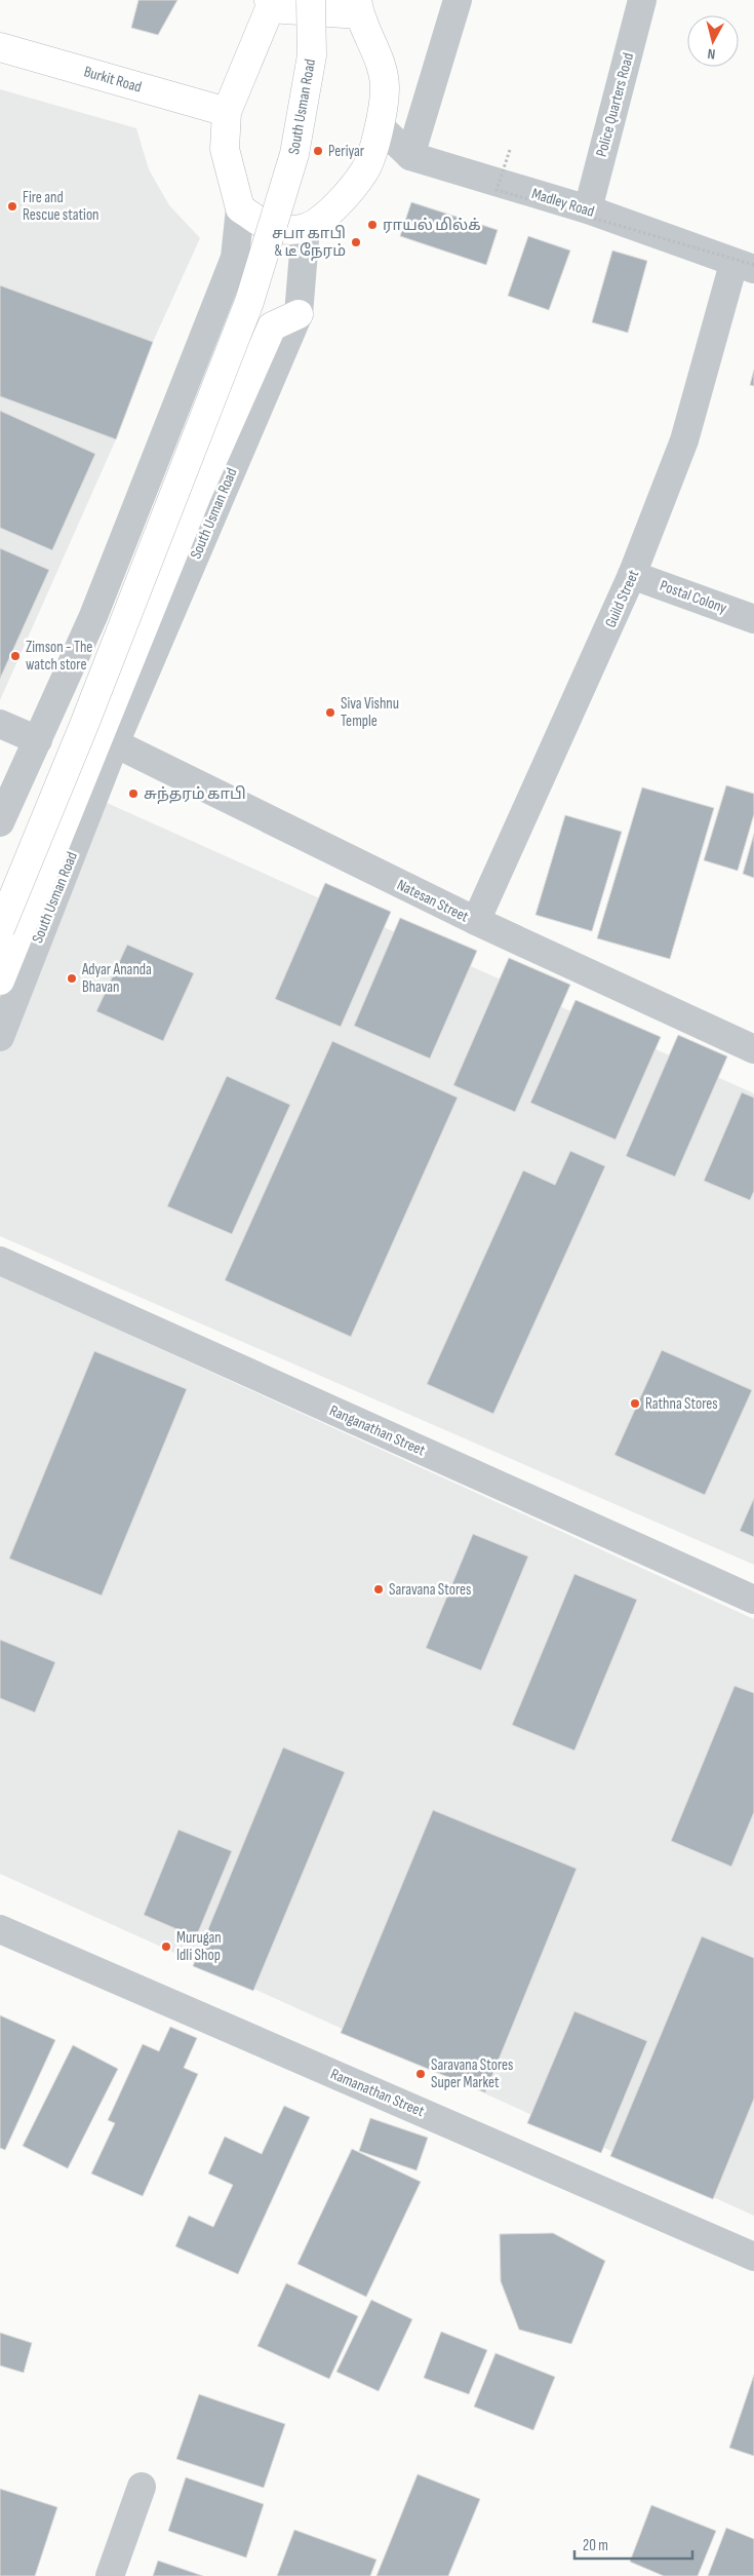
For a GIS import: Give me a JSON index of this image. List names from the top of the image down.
{
  "streets": {
    "main road": ["Burkit Road", "South Usman Road"],
    "street": [
      "Police Quarters Road",
      "Madley Road",
      "Postal Colony",
      "Guild Street",
      "Natesan Street",
      "Ranganathan Street",
      "Ramanathan Street"
    ]
  },
  "crossings": [
    ["Police Quarters Road", "Madley Road"],
    ["South Usman Road", "Natesan Street"],
    ["Madley Road", "Guild Street"],
    ["Postal Colony", "Guild Street"],
    ["Guild Street", "Natesan Street"]
  ],
  "places": [
    "Periyar",
    "Fire and Rescue station",
    "ராயல் மில்க்",
    "சபா காபி & டீ நேரம்",
    "Zimson - The watch store",
    "Siva Vishnu Temple",
    "சுந்தரம் காபி",
    "Adyar Ananda Bhavan",
    "Rathna Stores",
    "Saravana Stores",
    "Murugan Idli Shop",
    "Saravana Stores Super Market"
  ],
  "scale_bar": "20 m",
  "north": "bottom"
}
